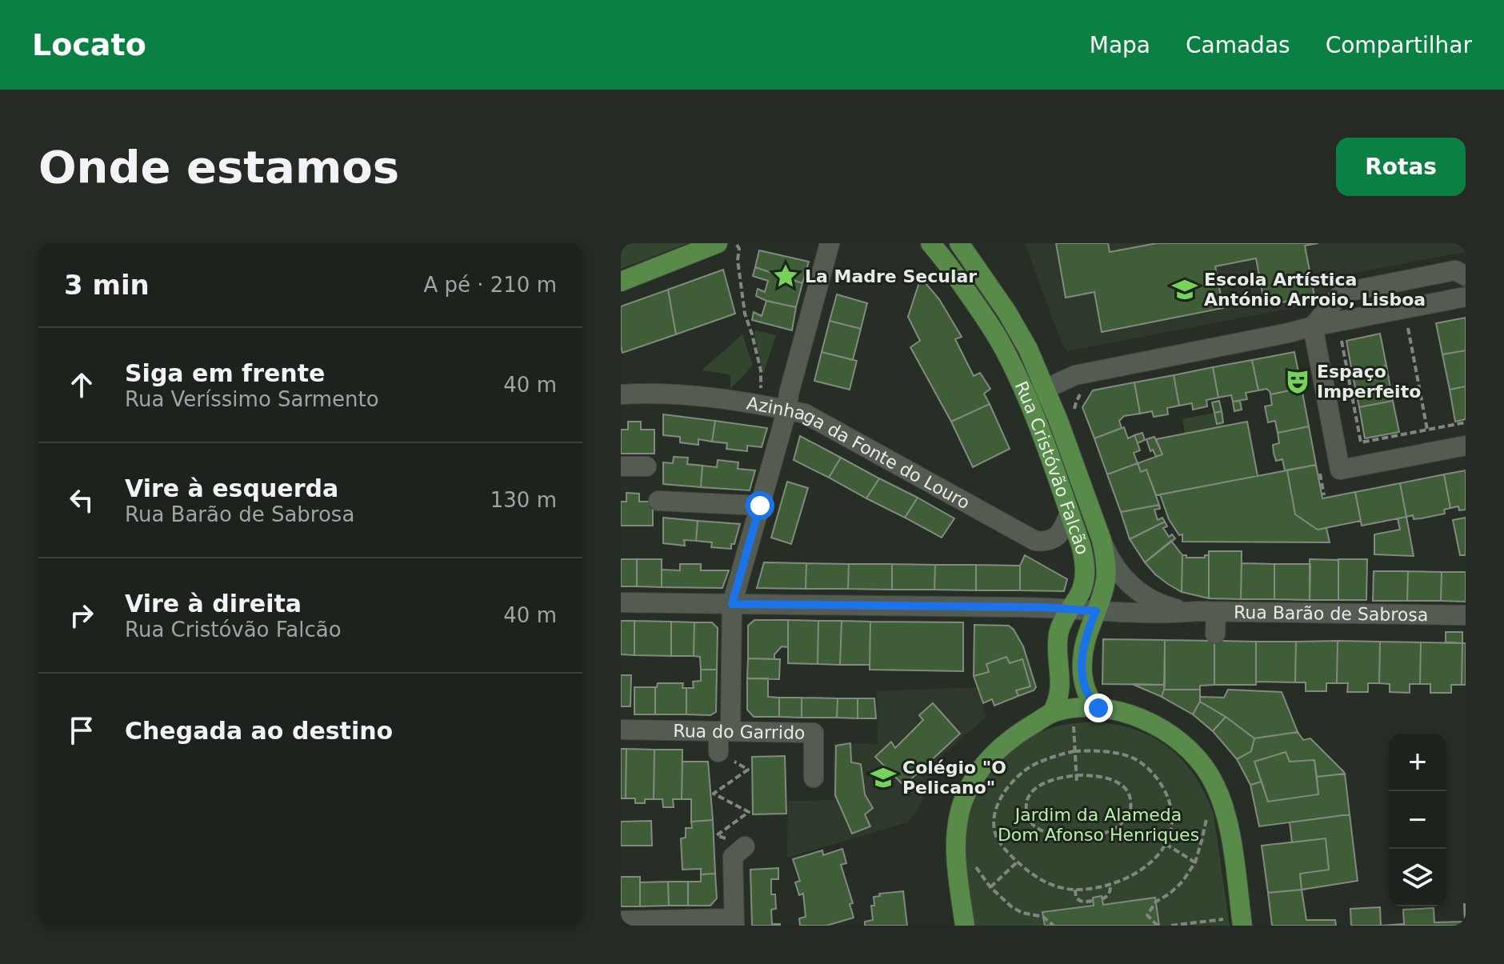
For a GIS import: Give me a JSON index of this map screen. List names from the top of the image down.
{
  "streets": {
    "main road": ["Rua Cristóvão Falcão"],
    "street": ["Azinhaga da Fonte do Louro", "Rua Barão de Sabrosa", "Rua do Garrido"]
  },
  "crossings": [
    ["Azinhaga da Fonte do Louro", "Rua Cristóvão Falcão"],
    ["Rua Cristóvão Falcão", "Rua Barão de Sabrosa"]
  ],
  "parks": ["Jardim da Alameda Dom Afonso Henriques"],
  "places": {
    "place": ["La Madre Secular"],
    "school or university": ["Escola Artística António Arroio, Lisboa", "Colégio \"O Pelicano\""],
    "theatre": ["Espaço Imperfeito"]
  },
  "page": {
    "header": "Locato",
    "nav": ["Mapa", "Camadas", "Compartilhar"],
    "buttons": "Rotas",
    "title": "Onde estamos",
    "heading": ["3 min", "A pé · 210 m"],
    "list": [
      ["Siga em frente", "Rua Veríssimo Sarmento", "40 m"],
      ["Vire à esquerda", "Rua Barão de Sabrosa", "130 m"],
      ["Vire à direita", "Rua Cristóvão Falcão", "40 m"],
      "Chegada ao destino"
    ],
    "map_buttons": ["+", "−"]
  }
}
